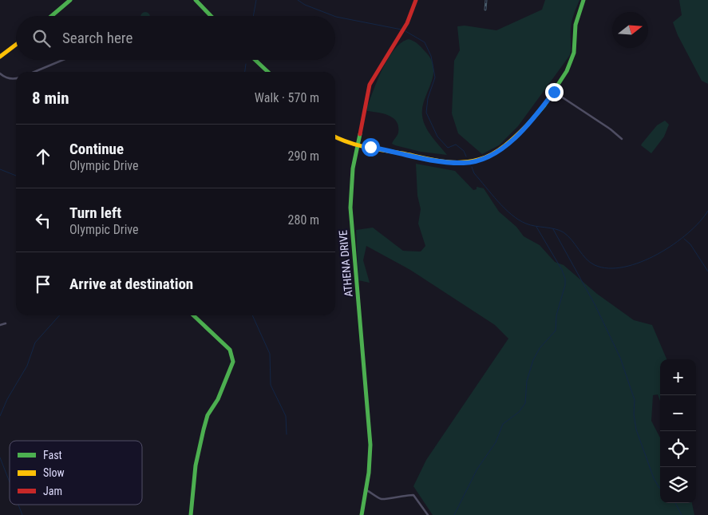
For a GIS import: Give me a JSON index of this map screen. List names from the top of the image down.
{
  "streets": {
    "street": ["ATHENA DRIVE"]
  },
  "legend": ["Fast", "Slow", "Jam"],
  "north": "right",
  "page": {
    "search": "Search here",
    "heading": ["8 min", "Walk · 570 m"],
    "list": [
      ["Continue", "Olympic Drive", "290 m"],
      ["Turn left", "Olympic Drive", "280 m"],
      "Arrive at destination"
    ],
    "map_buttons": ["+", "−"]
  }
}
